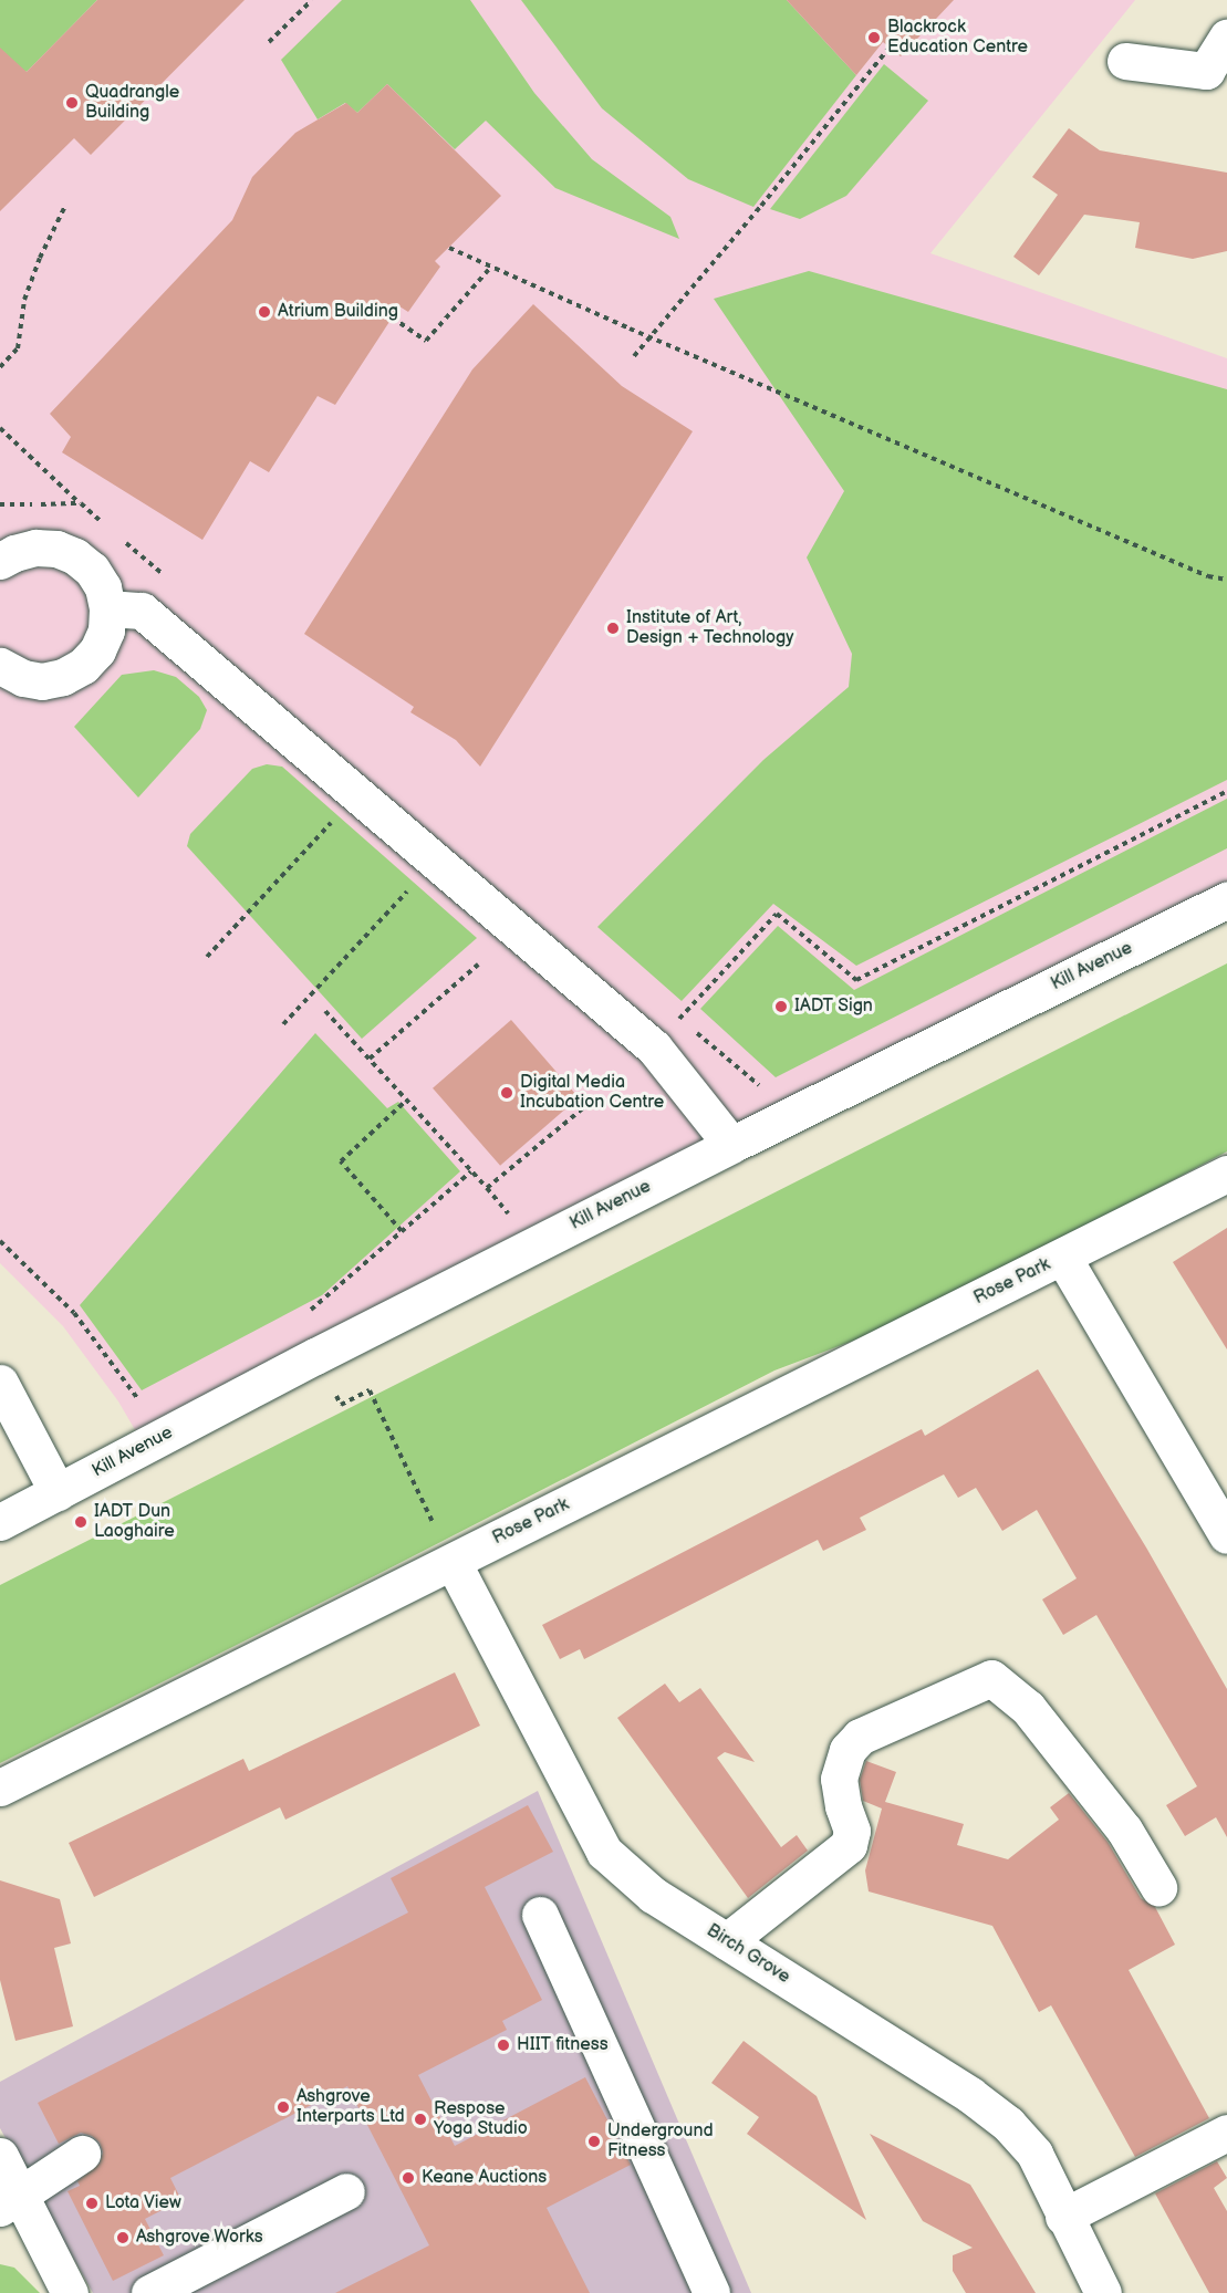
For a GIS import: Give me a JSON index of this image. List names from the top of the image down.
{
  "streets": {
    "street": ["Kill Avenue", "Rose Park", "Birch Grove"]
  },
  "crossings": [
    ["Rose Park", "Birch Grove"]
  ],
  "places": [
    "Blackrock Education Centre",
    "Quadrangle Building",
    "Atrium Building",
    "Institute of Art, Design + Technology",
    "IADT Sign",
    "Digital Media Incubation Centre",
    "IADT Dun Laoghaire",
    "HIIT fitness",
    "Ashgrove Interparts Ltd",
    "Respose Yoga Studio",
    "Underground Fitness",
    "Keane Auctions",
    "Lota View",
    "Ashgrove Works"
  ]
}
